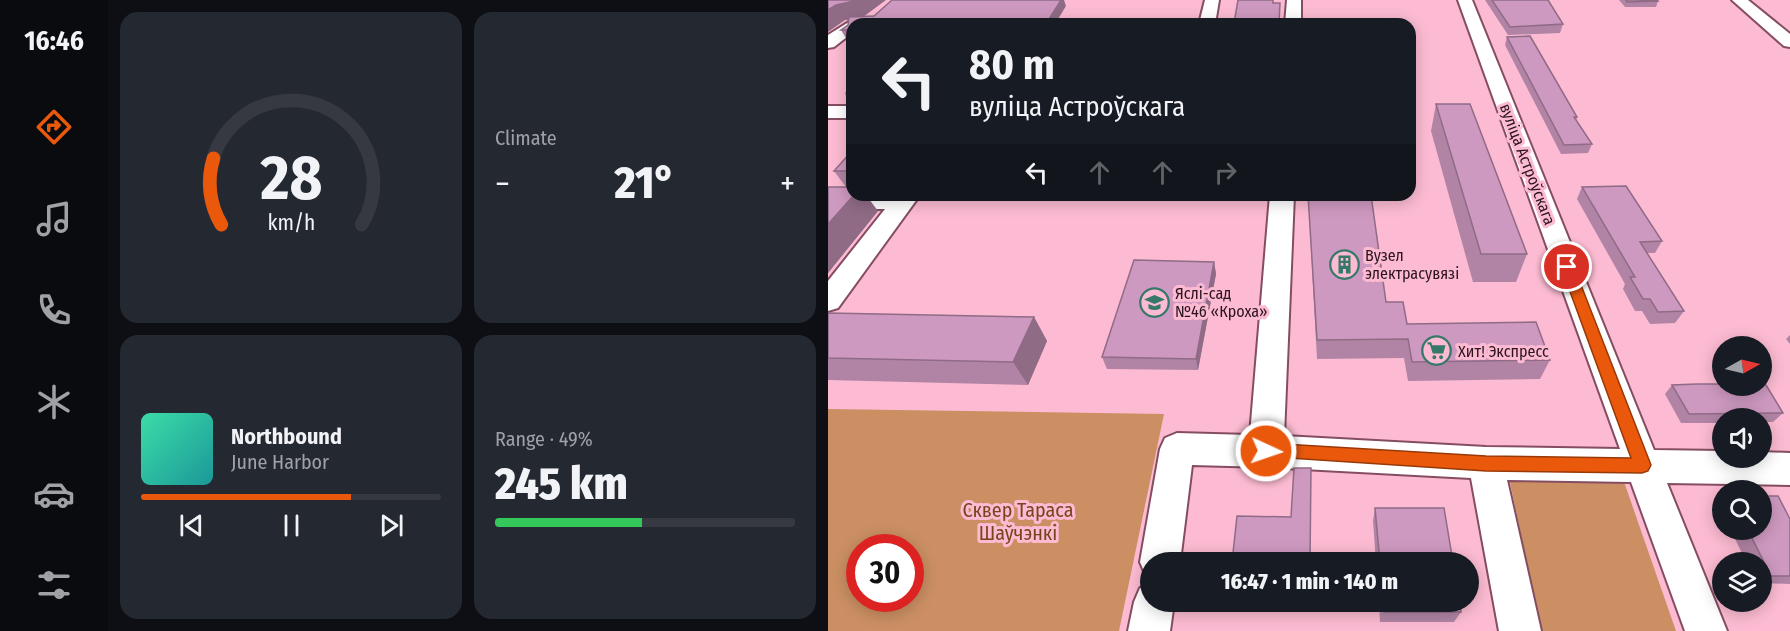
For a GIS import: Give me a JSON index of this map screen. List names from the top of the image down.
{
  "streets": {
    "street": ["вуліца Астроўскага"]
  },
  "parks": ["Сквер Тараса Шаўчэнкі"],
  "places": {
    "building": ["Вузел электрасувязі"],
    "school or university": ["Яслі-сад №46 «Кроха»"],
    "supermarket": ["Хит! Экспресс"]
  },
  "north": "right",
  "page": {
    "tabs": "16:46",
    "tile": [
      "Climate",
      ["Range · 49%", "245 km"]
    ],
    "turn": ["80 m", "вуліца Астроўскага"],
    "heat": ["−", "21°", "+"],
    "song": ["Northbound", "June Harbor"],
    "limit": "30",
    "trip": "16:47 · 1 min · 140 m",
    "gauge": ["28", "km/h"]
  }
}
